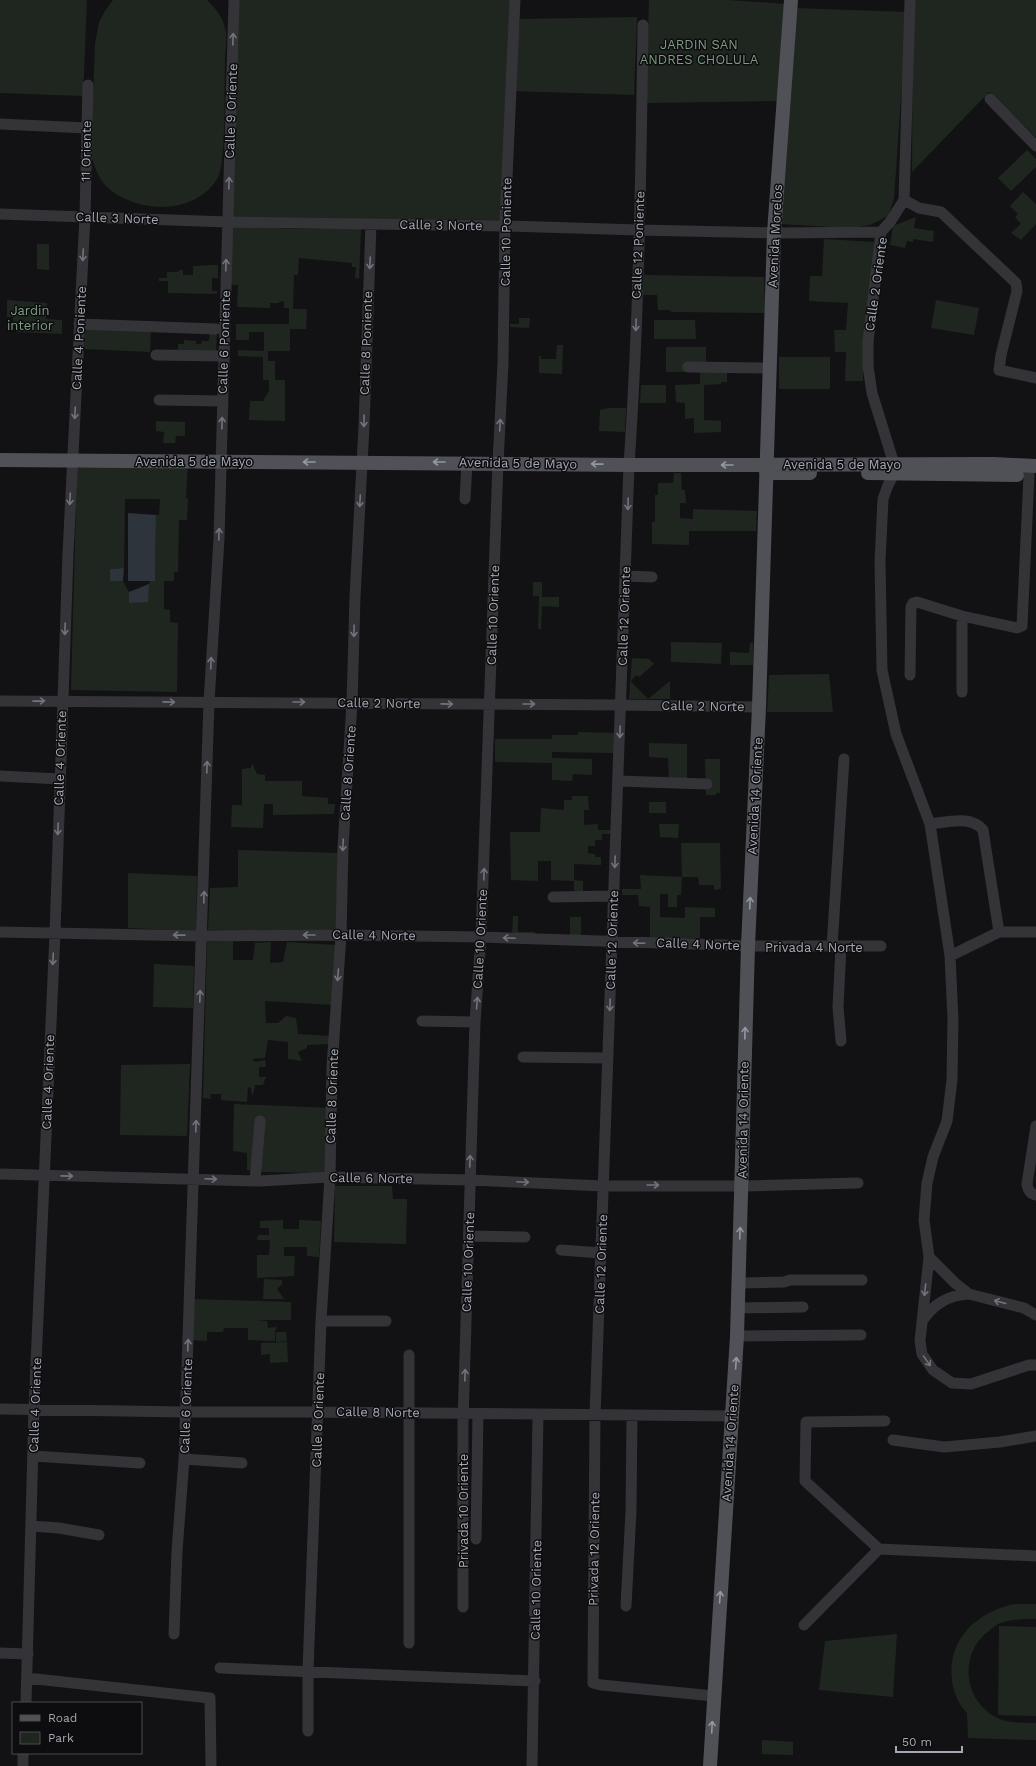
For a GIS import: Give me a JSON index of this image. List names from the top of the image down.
{
  "streets": {
    "main road": ["Avenida Morelos", "Avenida 5 de Mayo", "Avenida 14 Oriente"],
    "street": [
      "Calle 9 Oriente",
      "11 Oriente",
      "Calle 3 Norte",
      "Calle 10 Poniente",
      "Calle 12 Poniente",
      "Calle 2 Oriente",
      "Calle 4 Poniente",
      "Calle 6 Poniente",
      "Calle 8 Poniente",
      "Calle 10 Oriente",
      "Calle 12 Oriente",
      "Calle 2 Norte",
      "Calle 4 Oriente",
      "Calle 8 Oriente",
      "Calle 4 Norte",
      "Privada 4 Norte",
      "Calle 6 Norte",
      "Calle 6 Oriente",
      "Calle 8 Norte",
      "Privada 10 Oriente",
      "Privada 12 Oriente"
    ]
  },
  "crossings": [
    ["Calle 9 Oriente", "Calle 3 Norte"],
    ["Calle 9 Oriente", "Calle 6 Poniente"],
    ["11 Oriente", "Calle 3 Norte"],
    ["11 Oriente", "Calle 4 Poniente"],
    ["Calle 3 Norte", "Calle 10 Poniente"],
    ["Calle 3 Norte", "Avenida Morelos"],
    ["Calle 3 Norte", "Calle 12 Poniente"],
    ["Calle 3 Norte", "Calle 2 Oriente"],
    ["Calle 3 Norte", "Calle 4 Poniente"],
    ["Calle 3 Norte", "Calle 6 Poniente"],
    ["Calle 3 Norte", "Calle 8 Poniente"],
    ["Calle 10 Poniente", "Avenida 5 de Mayo"],
    ["Calle 10 Poniente", "Calle 10 Oriente"],
    ["Avenida Morelos", "Avenida 5 de Mayo"],
    ["Avenida Morelos", "Avenida 14 Oriente"],
    ["Calle 12 Poniente", "Avenida 5 de Mayo"],
    ["Calle 12 Poniente", "Calle 12 Oriente"],
    ["Calle 2 Oriente", "Avenida 5 de Mayo"],
    ["Calle 4 Poniente", "Avenida 5 de Mayo"],
    ["Calle 4 Poniente", "Calle 4 Oriente"],
    ["Calle 6 Poniente", "Avenida 5 de Mayo"],
    ["Calle 6 Poniente", "Calle 2 Norte"],
    ["Calle 6 Poniente", "Calle 4 Norte"],
    ["Calle 6 Poniente", "Calle 6 Oriente"],
    ["Calle 8 Poniente", "Avenida 5 de Mayo"],
    ["Calle 8 Poniente", "Calle 8 Oriente"],
    ["Avenida 5 de Mayo", "Calle 10 Oriente"],
    ["Avenida 5 de Mayo", "Calle 12 Oriente"],
    ["Avenida 5 de Mayo", "Calle 4 Oriente"],
    ["Avenida 5 de Mayo", "Calle 8 Oriente"],
    ["Avenida 5 de Mayo", "Avenida 14 Oriente"],
    ["Calle 10 Oriente", "Calle 2 Norte"],
    ["Calle 10 Oriente", "Calle 4 Norte"],
    ["Calle 10 Oriente", "Calle 6 Norte"],
    ["Calle 10 Oriente", "Calle 8 Norte"],
    ["Calle 10 Oriente", "Privada 10 Oriente"],
    ["Calle 12 Oriente", "Calle 2 Norte"],
    ["Calle 12 Oriente", "Calle 4 Norte"],
    ["Calle 12 Oriente", "Calle 6 Norte"],
    ["Calle 12 Oriente", "Calle 8 Norte"],
    ["Calle 12 Oriente", "Privada 12 Oriente"],
    ["Calle 2 Norte", "Calle 4 Oriente"],
    ["Calle 2 Norte", "Calle 8 Oriente"],
    ["Calle 2 Norte", "Avenida 14 Oriente"],
    ["Calle 4 Oriente", "Calle 4 Norte"],
    ["Calle 4 Oriente", "Calle 6 Norte"],
    ["Calle 4 Oriente", "Calle 8 Norte"],
    ["Calle 8 Oriente", "Calle 4 Norte"],
    ["Calle 8 Oriente", "Calle 6 Norte"],
    ["Calle 8 Oriente", "Calle 8 Norte"],
    ["Avenida 14 Oriente", "Calle 4 Norte"],
    ["Avenida 14 Oriente", "Privada 4 Norte"],
    ["Avenida 14 Oriente", "Calle 6 Norte"],
    ["Avenida 14 Oriente", "Calle 8 Norte"],
    ["Avenida 14 Oriente", "Privada 12 Oriente"],
    ["Calle 4 Norte", "Privada 4 Norte"],
    ["Calle 4 Norte", "Calle 6 Oriente"],
    ["Calle 6 Norte", "Calle 6 Oriente"],
    ["Calle 6 Oriente", "Calle 8 Norte"],
    ["Calle 8 Norte", "Privada 10 Oriente"],
    ["Calle 8 Norte", "Privada 12 Oriente"]
  ],
  "one_way": [
    "Calle 9 Oriente",
    "Calle 10 Poniente",
    "Calle 12 Poniente",
    "Calle 4 Poniente",
    "Calle 6 Poniente",
    "Calle 8 Poniente",
    "Avenida 5 de Mayo",
    "Calle 10 Oriente",
    "Calle 12 Oriente",
    "Calle 2 Norte",
    "Calle 4 Oriente",
    "Calle 8 Oriente",
    "Avenida 14 Oriente",
    "Calle 4 Norte",
    "Calle 6 Norte",
    "Calle 6 Oriente"
  ],
  "parks": ["JARDIN SAN ANDRES CHOLULA", "Jardin interior"],
  "legend": ["Road", "Park"],
  "scale_bar": "50 m"
}
